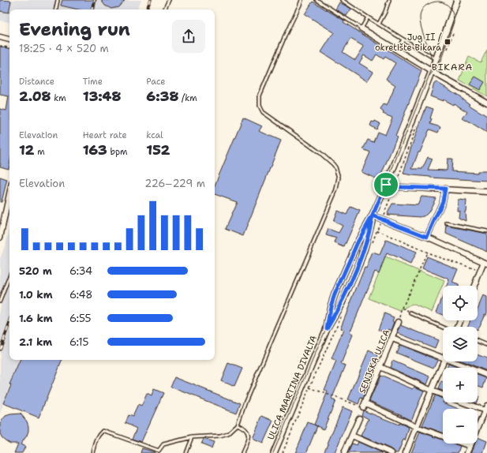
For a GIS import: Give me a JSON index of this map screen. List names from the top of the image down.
{
  "streets": {
    "street": ["SENJSKA ULICA", "ULICA MARTINA DIVALTA"]
  },
  "districts": ["BIKARA"],
  "places": {
    "transit": ["Jug II / okretište Bikara"]
  },
  "page": {
    "heading": ["Evening run", "18:25 · 4 × 520 m"],
    "stats": [
      ["Distance", "2.08 km"],
      ["Time", "13:48"],
      ["Pace", "6:38 /km"],
      ["Elevation", "12 m"],
      ["Heart rate", "163 bpm"],
      ["kcal", "152"]
    ],
    "chart": ["Elevation", "226–229 m"],
    "list": [
      {
        "name": "520 m",
        "note": "6:34"
      },
      {
        "name": "1.0 km",
        "note": "6:48"
      },
      {
        "name": "1.6 km",
        "note": "6:55"
      },
      {
        "name": "2.1 km",
        "note": "6:15"
      }
    ],
    "map_buttons": ["+", "−"]
  }
}
